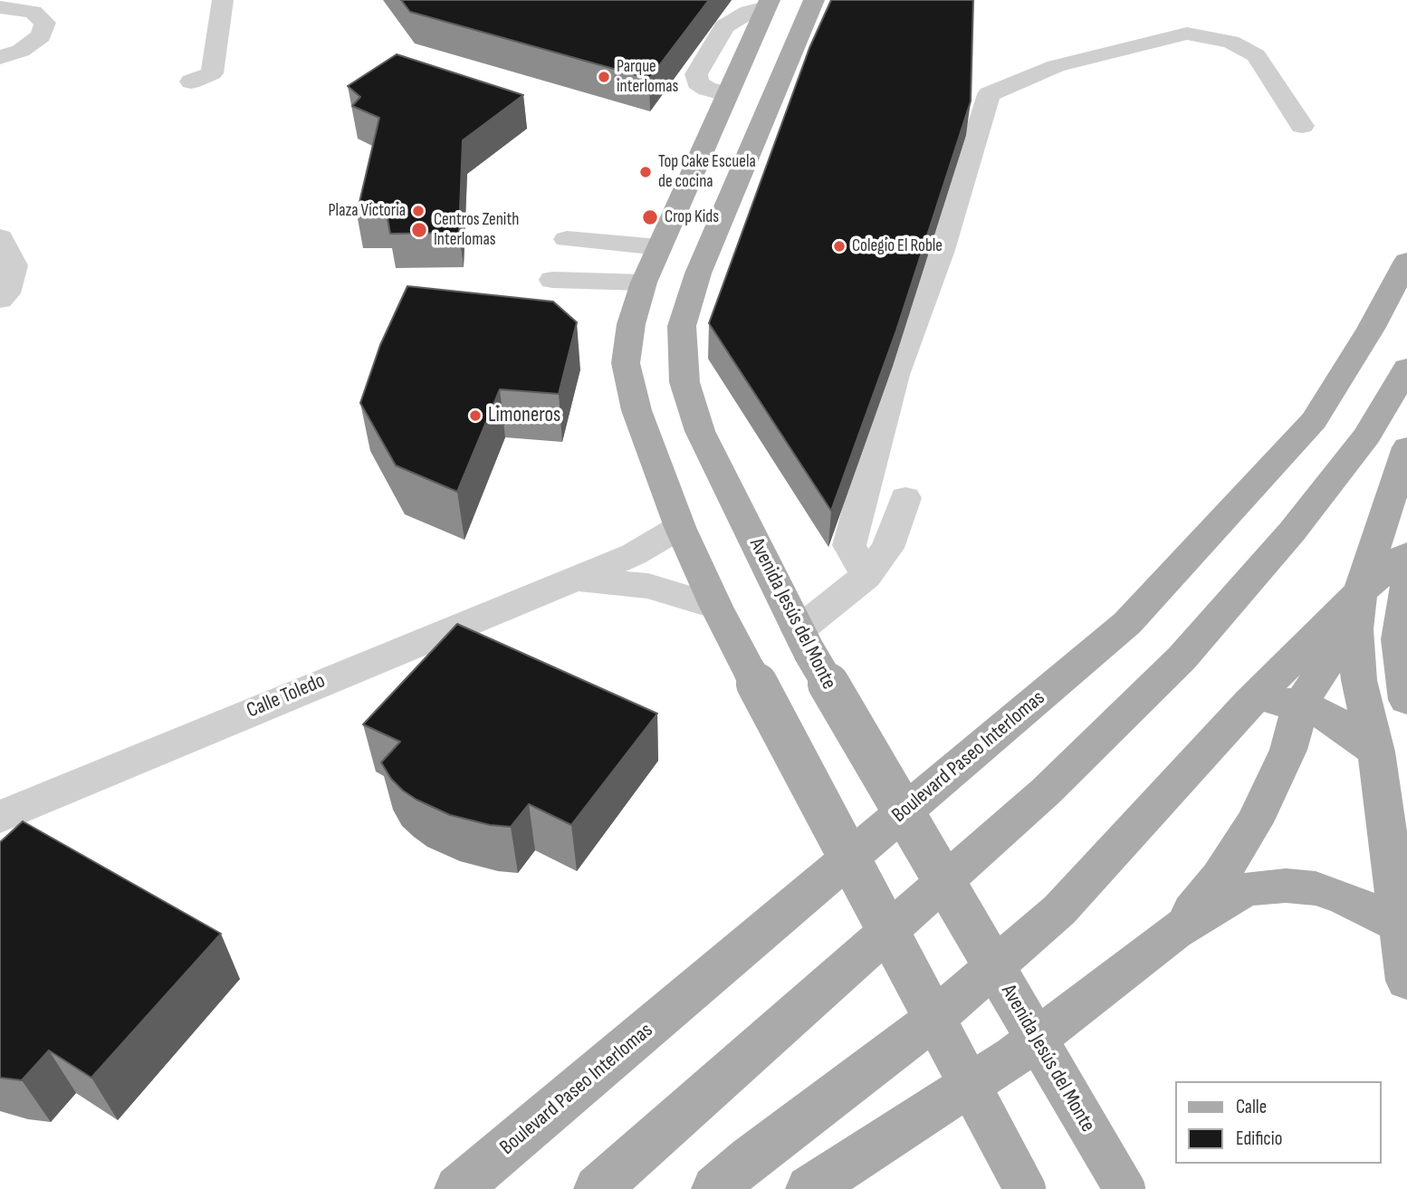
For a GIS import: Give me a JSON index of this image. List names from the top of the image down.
{
  "streets": {
    "main road": ["Avenida Jesús del Monte", "Boulevard Paseo Interlomas"],
    "street": ["Calle Toledo"]
  },
  "places": [
    "Parque interlomas",
    "Top Cake Escuela de cocina",
    "Plaza Victoria",
    "Crop Kids",
    "Centros Zenith Interlomas",
    "Colegio El Roble",
    "Limoneros"
  ],
  "legend": ["Calle", "Edificio"]
}
